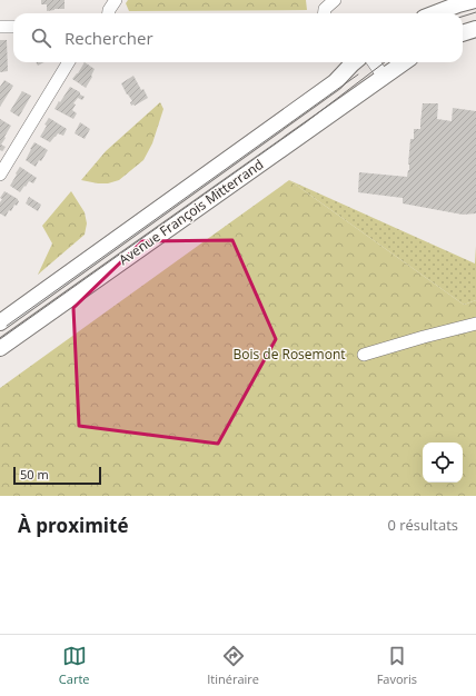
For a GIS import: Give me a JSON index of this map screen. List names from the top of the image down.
{
  "streets": {
    "main road": ["Avenue François Mitterrand"]
  },
  "parks": ["Bois de Rosemont"],
  "scale_bar": "50 m",
  "page": {
    "search": "Rechercher",
    "scale": "50 m",
    "heading": ["À proximité", "0 résultats"],
    "nav": ["Carte", "Itinéraire", "Favoris"]
  }
}
